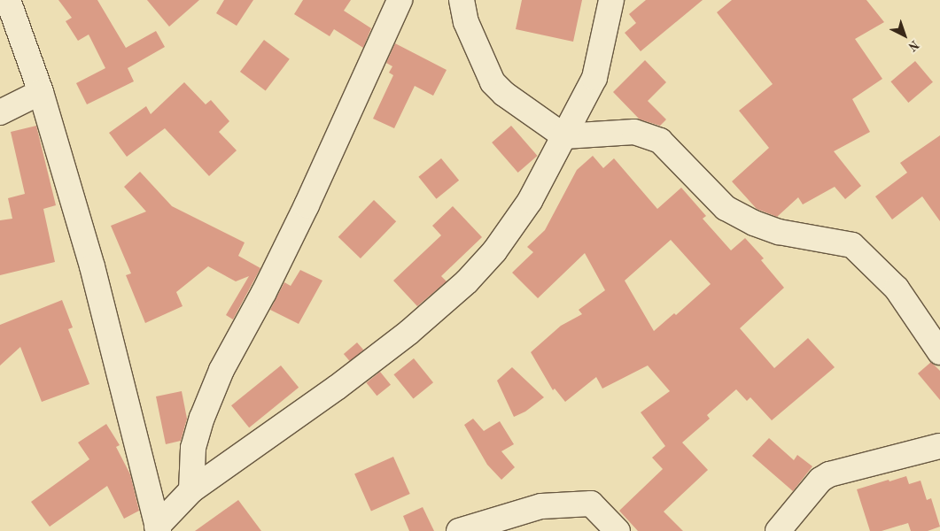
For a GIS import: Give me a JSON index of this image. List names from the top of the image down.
{
  "north": "bottom right"
}
